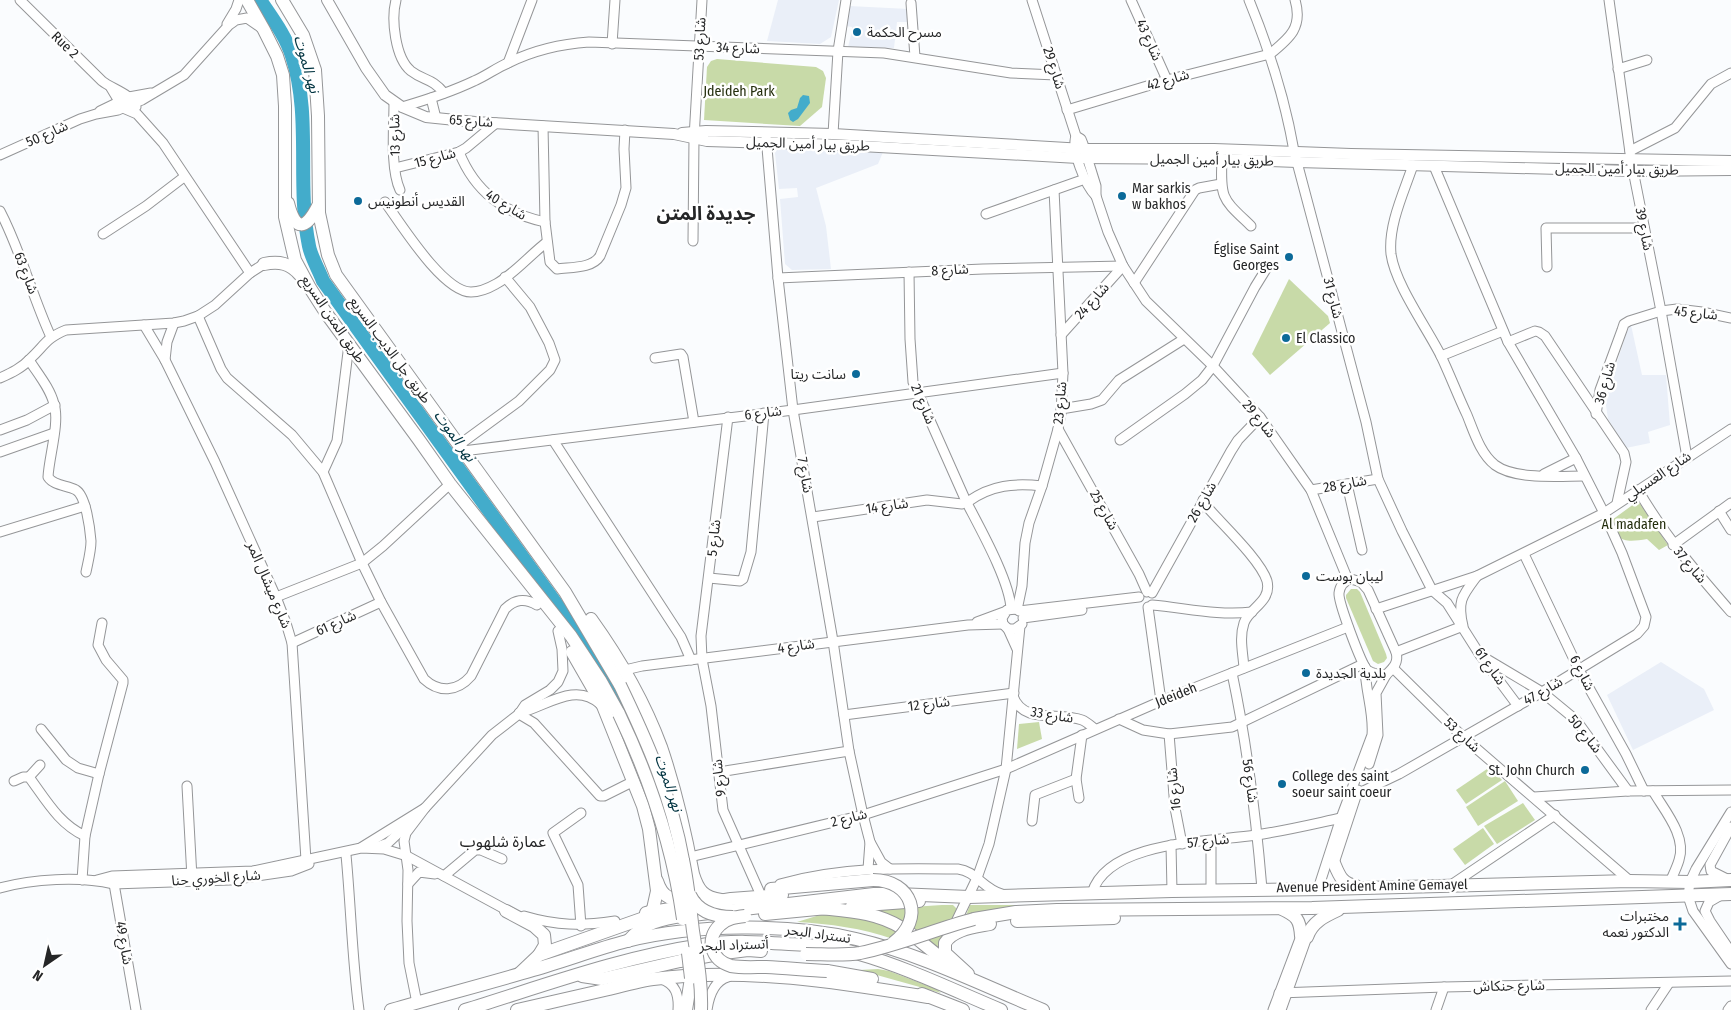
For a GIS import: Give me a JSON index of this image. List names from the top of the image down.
{
  "streets": {
    "highway": [
      "طريق المتن السريع",
      "طريق جل الديب السريع",
      "Avenue President Amine Gemayel",
      "تستراد البحر",
      "أتستراد البحر"
    ],
    "main road": ["شارع 65", "طريق بيار أمين الجميل"],
    "street": [
      "شارع 53",
      "شارع 43",
      "Rue 2",
      "شارع 34",
      "شارع 29",
      "شارع 42",
      "شارع 50",
      "شارع 13",
      "شارع 15",
      "شارع 40",
      "شارع 39",
      "شارع 8",
      "شارع 63",
      "شارع 31",
      "شارع 24",
      "شارع 45",
      "شارع 36",
      "شارع 23",
      "شارع 21",
      "شارع 6",
      "شارع 7",
      "شارع العسيلي",
      "شارع 28",
      "شارع 26",
      "شارع 14",
      "شارع 25",
      "شارع 5",
      "شارع 37",
      "شارع ميشال المر",
      "شارع 61",
      "شارع 4",
      "شارع 47",
      "Jdeideh",
      "شارع 12",
      "شارع 33",
      "شارع 9",
      "شارع 56",
      "شارع 16",
      "شارع 2",
      "شارع 57",
      "شارع الخوري حنا",
      "شارع 49",
      "شارع حنكاش"
    ]
  },
  "crossings": [
    ["شارع 53", "شارع 34"],
    ["شارع 53", "شارع 65"],
    ["شارع 53", "طريق بيار أمين الجميل"],
    ["شارع 53", "شارع 47"],
    ["شارع 53", "Avenue President Amine Gemayel"],
    ["شارع 43", "شارع 42"],
    ["Rue 2", "شارع 50"],
    ["شارع 34", "شارع 29"],
    ["شارع 34", "شارع 65"],
    ["شارع 34", "شارع 13"],
    ["شارع 29", "شارع 42"],
    ["شارع 29", "طريق بيار أمين الجميل"],
    ["شارع 29", "شارع 8"],
    ["شارع 29", "شارع 24"],
    ["شارع 29", "شارع 28"],
    ["شارع 29", "شارع 26"],
    ["شارع 42", "شارع 31"],
    ["شارع 65", "شارع 13"],
    ["شارع 65", "طريق بيار أمين الجميل"],
    ["شارع 65", "شارع 15"],
    ["شارع 50", "طريق المتن السريع"],
    ["شارع 50", "شارع 61"],
    ["شارع 50", "شارع 47"],
    ["شارع 13", "شارع 15"],
    ["طريق بيار أمين الجميل", "شارع 39"],
    ["طريق بيار أمين الجميل", "شارع 31"],
    ["طريق بيار أمين الجميل", "شارع 7"],
    ["شارع 15", "شارع 40"],
    ["شارع 39", "شارع 45"],
    ["شارع 39", "شارع 36"],
    ["شارع 39", "شارع العسيلي"],
    ["شارع 8", "شارع 24"],
    ["شارع 8", "شارع 23"],
    ["شارع 8", "شارع 21"],
    ["شارع 8", "شارع 7"],
    ["شارع 31", "شارع العسيلي"],
    ["شارع 31", "شارع 28"],
    ["شارع 31", "شارع 61"],
    ["شارع 24", "شارع 23"],
    ["شارع 45", "شارع 36"],
    ["طريق جل الديب السريع", "شارع 6"],
    ["شارع 36", "شارع العسيلي"],
    ["شارع 23", "شارع 21"],
    ["شارع 23", "شارع 6"],
    ["شارع 23", "شارع 25"],
    ["شارع 23", "شارع 4"],
    ["شارع 21", "شارع 6"],
    ["شارع 21", "شارع 14"],
    ["شارع 21", "شارع 4"],
    ["شارع 6", "شارع 7"],
    ["شارع 6", "شارع العسيلي"],
    ["شارع 6", "شارع 5"],
    ["شارع 6", "شارع 47"],
    ["شارع 6", "Avenue President Amine Gemayel"],
    ["شارع 7", "شارع 14"],
    ["شارع 7", "شارع 4"],
    ["شارع 7", "شارع 12"],
    ["شارع 7", "شارع 2"],
    ["شارع العسيلي", "شارع 37"],
    ["شارع العسيلي", "شارع 61"],
    ["شارع العسيلي", "شارع 47"],
    ["شارع 26", "شارع 25"],
    ["شارع 26", "شارع 4"],
    ["شارع 25", "شارع 4"],
    ["شارع 5", "شارع 4"],
    ["شارع 5", "شارع 9"],
    ["شارع ميشال المر", "شارع 61"],
    ["شارع ميشال المر", "شارع الخوري حنا"],
    ["شارع 61", "شارع 47"],
    ["شارع 4", "شارع 9"],
    ["Jdeideh", "شارع 33"],
    ["Jdeideh", "شارع 56"],
    ["Jdeideh", "شارع 2"],
    ["شارع 12", "شارع 33"],
    ["شارع 9", "شارع 2"],
    ["شارع 56", "شارع 57"],
    ["شارع 56", "Avenue President Amine Gemayel"],
    ["شارع 16", "شارع 57"],
    ["شارع 57", "Avenue President Amine Gemayel"],
    ["شارع الخوري حنا", "شارع 49"],
    ["Avenue President Amine Gemayel", "أتستراد البحر"]
  ],
  "districts": ["جديدة المتن", "عمارة شلهوب"],
  "water": ["نهر الموت"],
  "parks": ["Jdeideh Park", "Al madafen"],
  "places": {
    "other": [
      "مسرح الحكمة",
      "Mar sarkis w bakhos",
      "القديس أنطونيس",
      "Église Saint Georges",
      "El Classico",
      "سانت ريتا",
      "ليبان بوست",
      "بلدية الجديدة",
      "St. John Church",
      "College des saint soeur saint coeur"
    ],
    "health": ["مختبرات الدكتور نعمه"]
  },
  "north": "bottom left"
}
